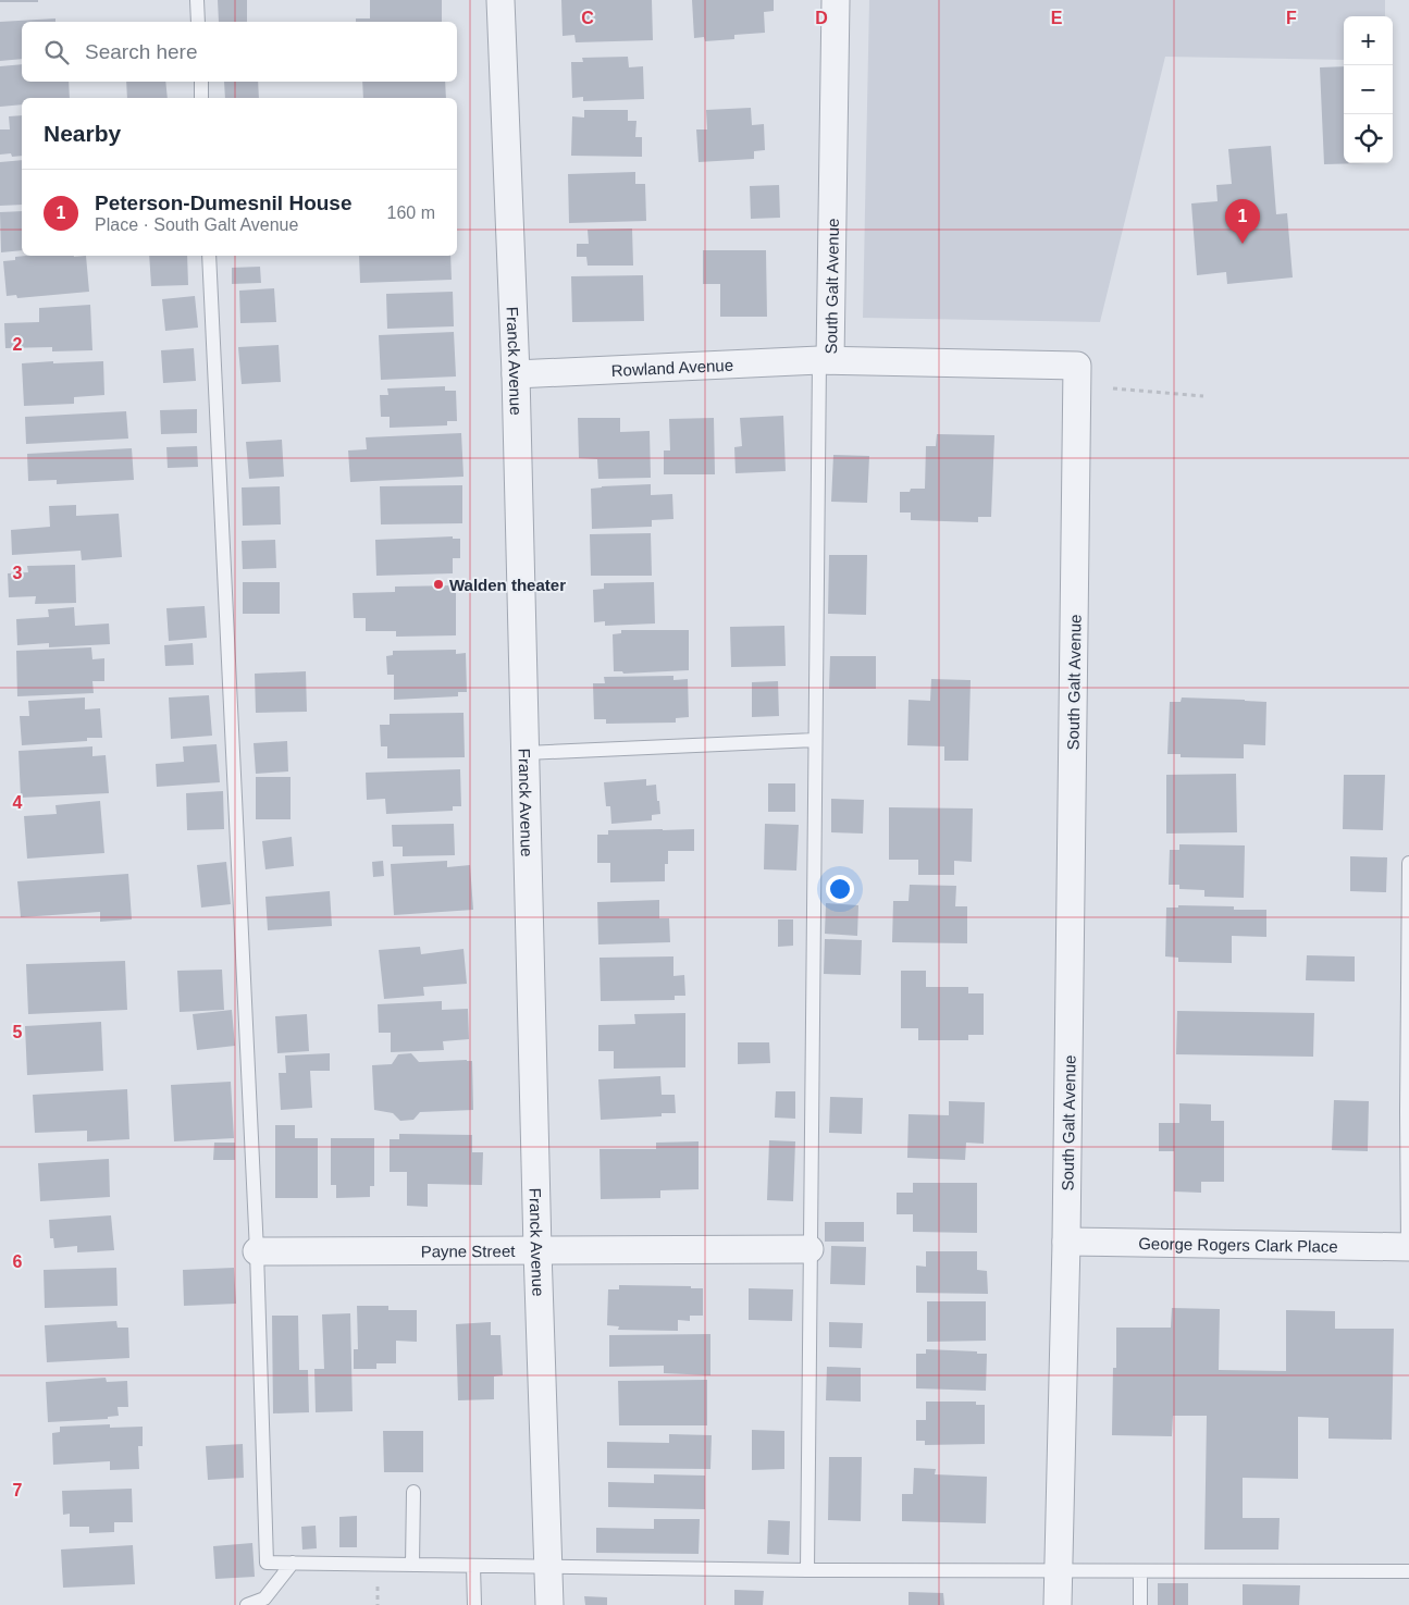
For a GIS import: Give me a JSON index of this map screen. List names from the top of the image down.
{
  "streets": {
    "street": [
      "South Galt Avenue",
      "Franck Avenue",
      "Rowland Avenue",
      "George Rogers Clark Place",
      "Payne Street"
    ]
  },
  "crossings": [
    ["South Galt Avenue", "Rowland Avenue"],
    ["South Galt Avenue", "George Rogers Clark Place"],
    ["Franck Avenue", "Rowland Avenue"],
    ["Franck Avenue", "Payne Street"]
  ],
  "places": ["Walden theater"],
  "page": {
    "map_buttons": ["+", "−"],
    "search": "Search here",
    "heading": "Nearby",
    "list": [
      {
        "mark": "1",
        "name": "Peterson-Dumesnil House",
        "note": "Place · South Galt Avenue",
        "value": "160 m"
      }
    ],
    "pins": "1"
  },
  "grid": {
    "columns": [
      "C",
      "D",
      "E",
      "F"
    ],
    "rows": [
      "2",
      "3",
      "4",
      "5",
      "6",
      "7"
    ]
  }
}
